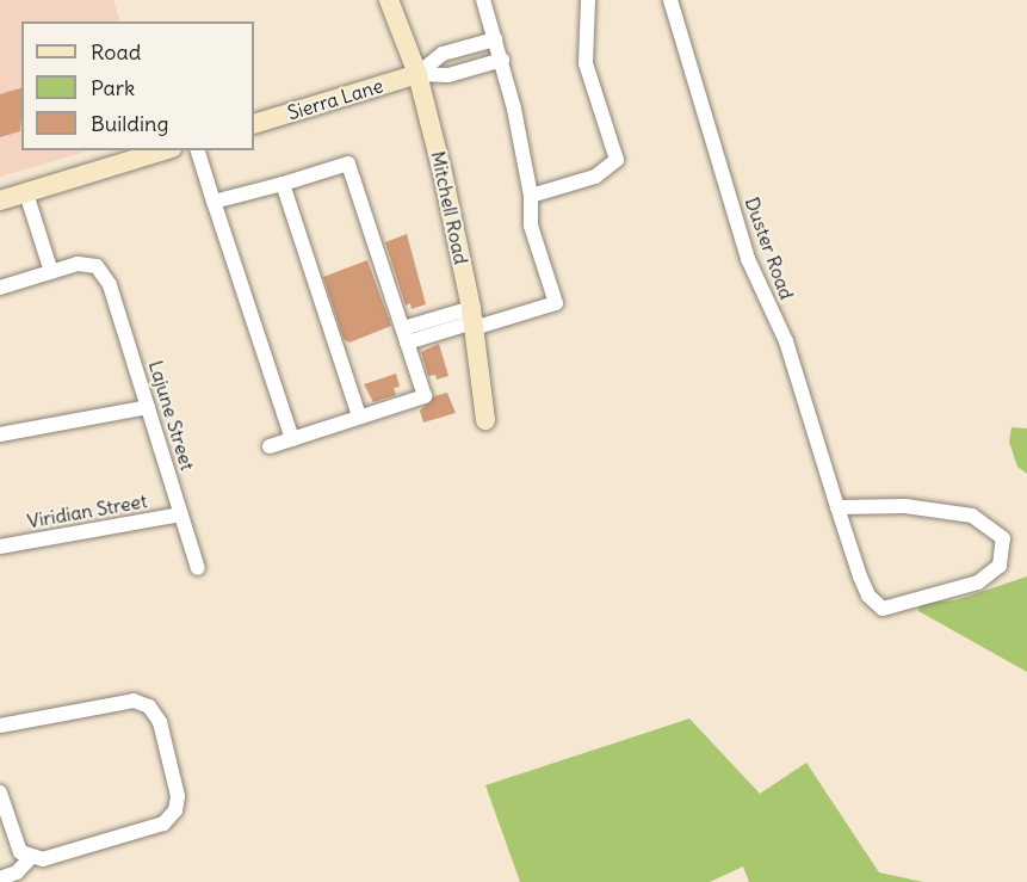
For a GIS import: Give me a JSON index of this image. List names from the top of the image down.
{
  "streets": {
    "street": [
      "Sierra Lane",
      "Mitchell Road",
      "Duster Road",
      "Lajune Street",
      "Viridian Street"
    ]
  },
  "crossings": [
    ["Sierra Lane", "Mitchell Road"],
    ["Lajune Street", "Viridian Street"]
  ],
  "legend": ["Road", "Park", "Building"]
}
